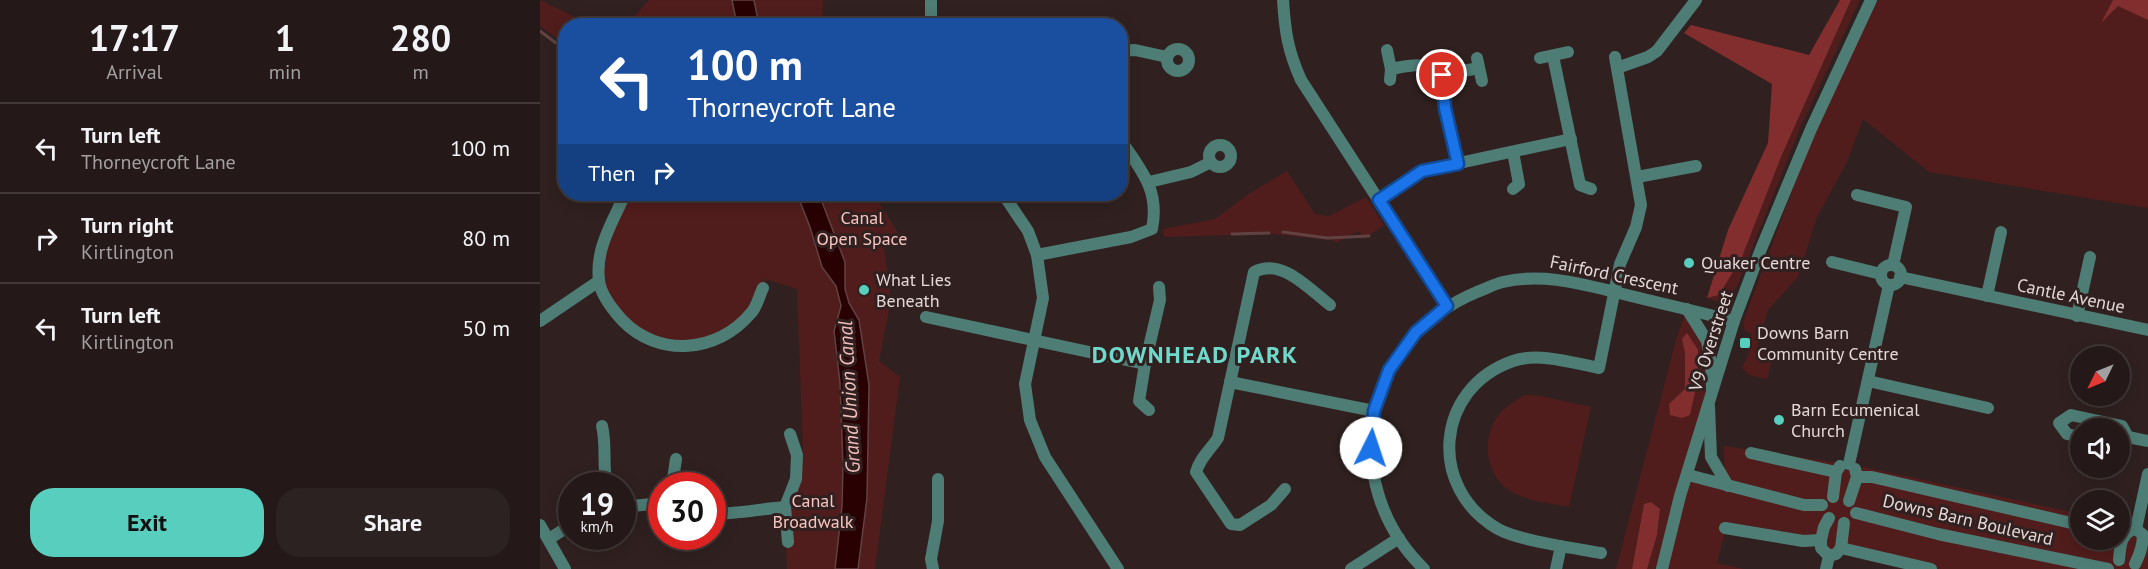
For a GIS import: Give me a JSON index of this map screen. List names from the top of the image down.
{
  "streets": {
    "street": [
      "Fairford Crescent",
      "Cantle Avenue",
      "V9 Overstreet",
      "Downs Barn Boulevard"
    ]
  },
  "crossings": [
    ["Fairford Crescent", "V9 Overstreet"]
  ],
  "districts": ["DOWNHEAD PARK"],
  "water": ["Grand Union Canal"],
  "parks": ["Canal Open Space", "Canal Broadwalk"],
  "places": {
    "other": ["Quaker Centre", "What Lies Beneath", "Barn Ecumenical Church"],
    "transit": ["Downs Barn Community Centre"]
  },
  "north": "bottom left",
  "page": {
    "eta": [
      "17:17",
      "Arrival",
      "1",
      "min",
      "280",
      "m"
    ],
    "turn": ["100 m", "Thorneycroft Lane"],
    "list": [
      {
        "name": "Turn left",
        "note": "Thorneycroft Lane",
        "value": "100 m"
      },
      {
        "name": "Turn right",
        "note": "Kirtlington",
        "value": "80 m"
      },
      {
        "name": "Turn left",
        "note": "Kirtlington",
        "value": "50 m"
      }
    ],
    "then": "Then",
    "speed": "19 km/h",
    "limit": "30",
    "buttons": ["Exit", "Share"]
  }
}
